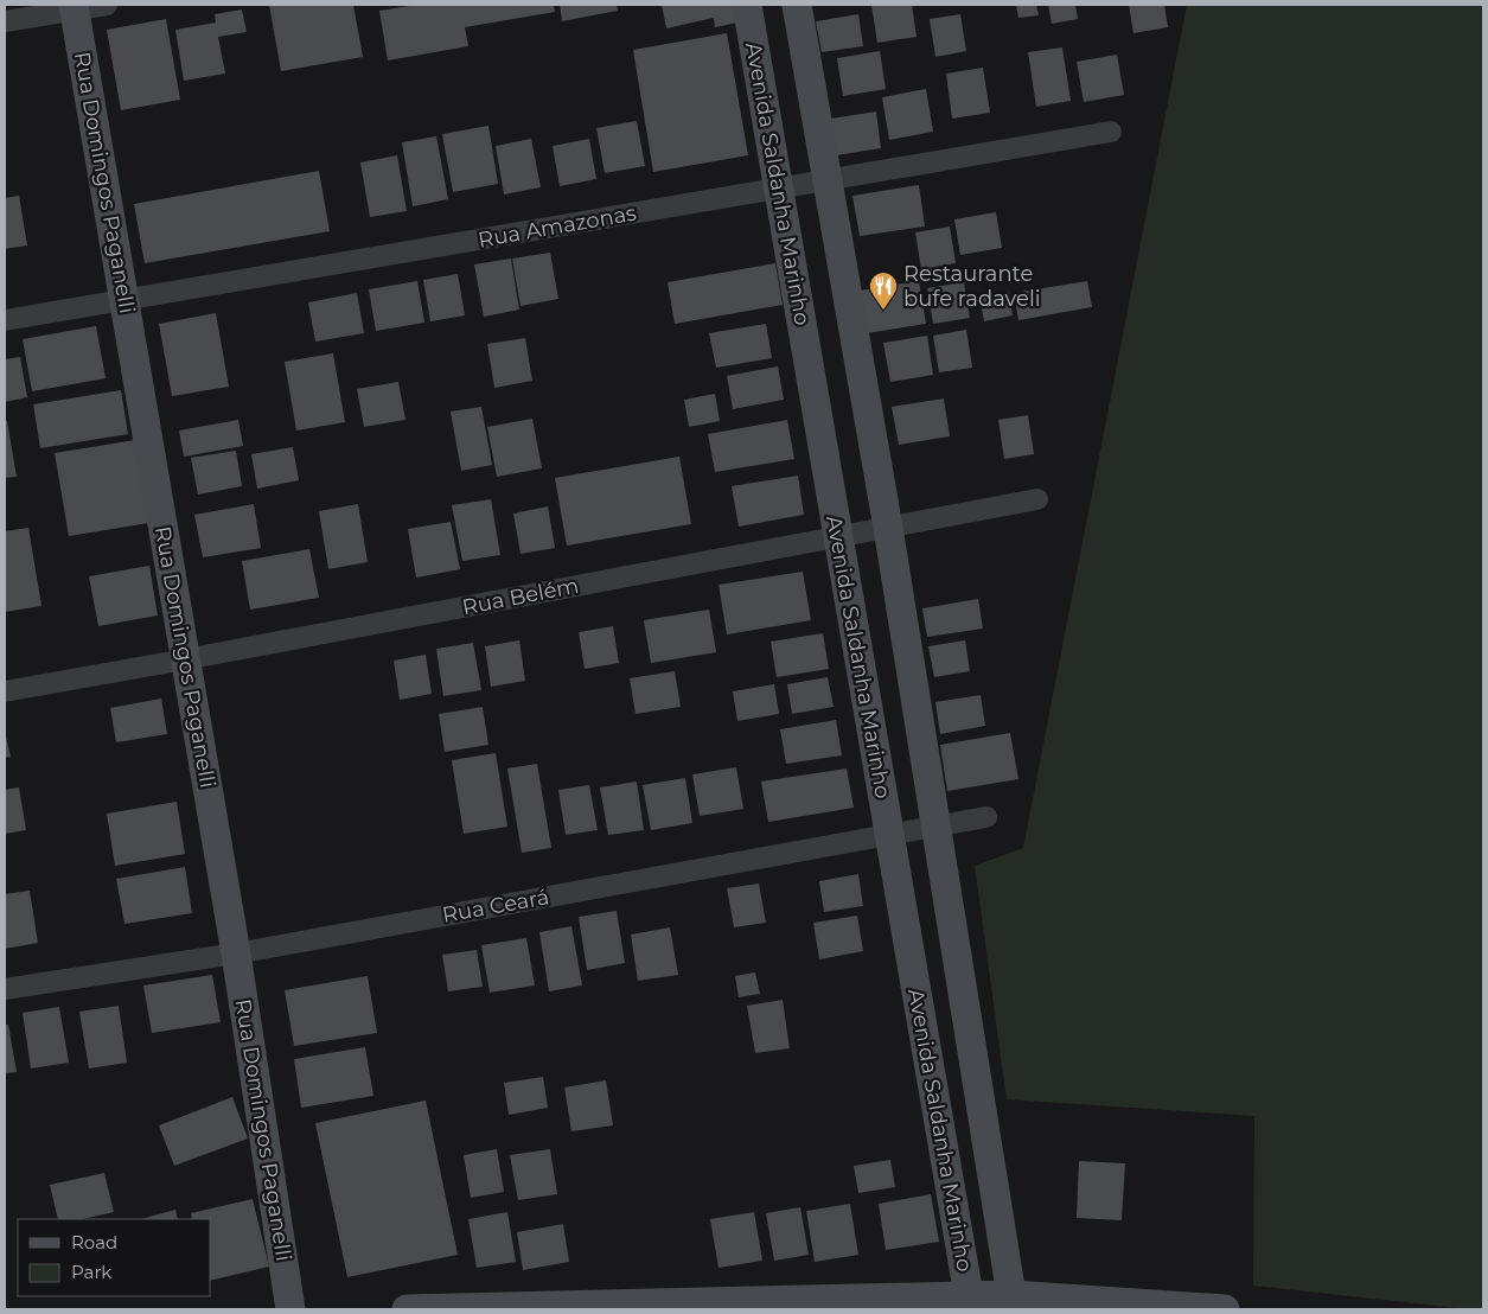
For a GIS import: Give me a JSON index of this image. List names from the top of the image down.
{
  "streets": {
    "street": [
      "Rua Domingos Paganelli",
      "Avenida Saldanha Marinho",
      "Rua Amazonas",
      "Rua Belém",
      "Rua Ceará"
    ]
  },
  "crossings": [
    ["Rua Domingos Paganelli", "Rua Amazonas"],
    ["Rua Domingos Paganelli", "Rua Belém"],
    ["Rua Domingos Paganelli", "Rua Ceará"],
    ["Avenida Saldanha Marinho", "Rua Amazonas"],
    ["Avenida Saldanha Marinho", "Rua Belém"],
    ["Avenida Saldanha Marinho", "Rua Ceará"]
  ],
  "places": {
    "restaurant": ["Restaurante bufe radaveli"]
  },
  "legend": ["Road", "Park"]
}
